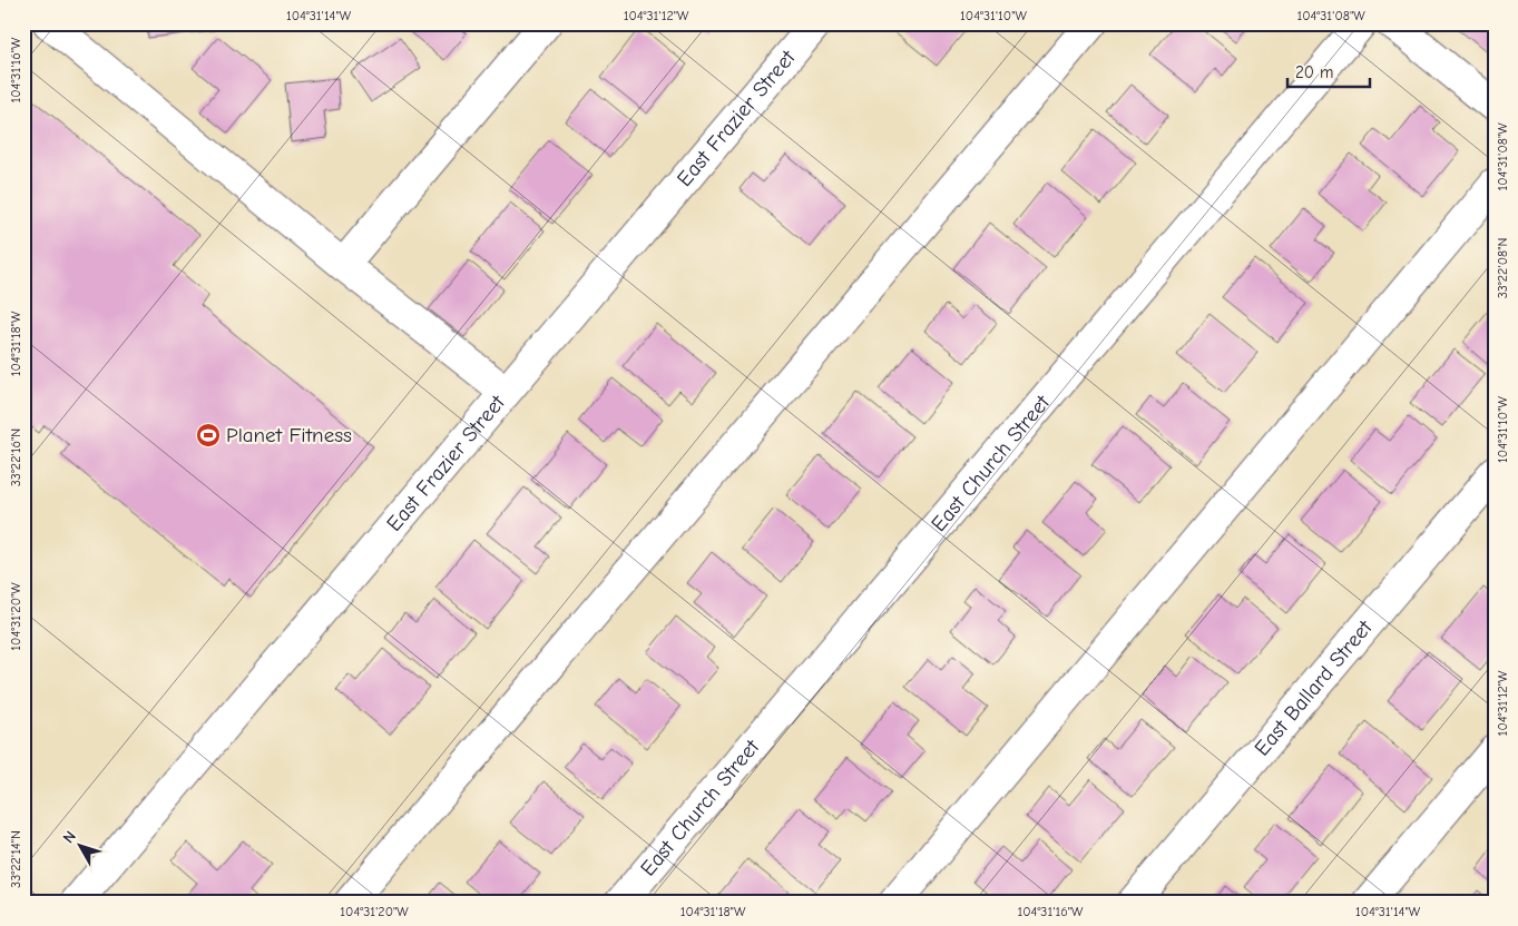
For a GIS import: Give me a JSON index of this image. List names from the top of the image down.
{
  "streets": {
    "street": ["East Frazier Street", "East Church Street", "East Ballard Street"]
  },
  "places": {
    "sports": ["Planet Fitness"]
  },
  "scale_bar": "20 m",
  "north": "top left",
  "coordinates": [
    "104°31'14\"W",
    "104°31'12\"W",
    "104°31'10\"W",
    "104°31'08\"W",
    "104°31'16\"W",
    "33°22'08\"N",
    "104°31'18\"W",
    "33°22'16\"N",
    "104°31'20\"W",
    "33°22'14\"N"
  ]
}
